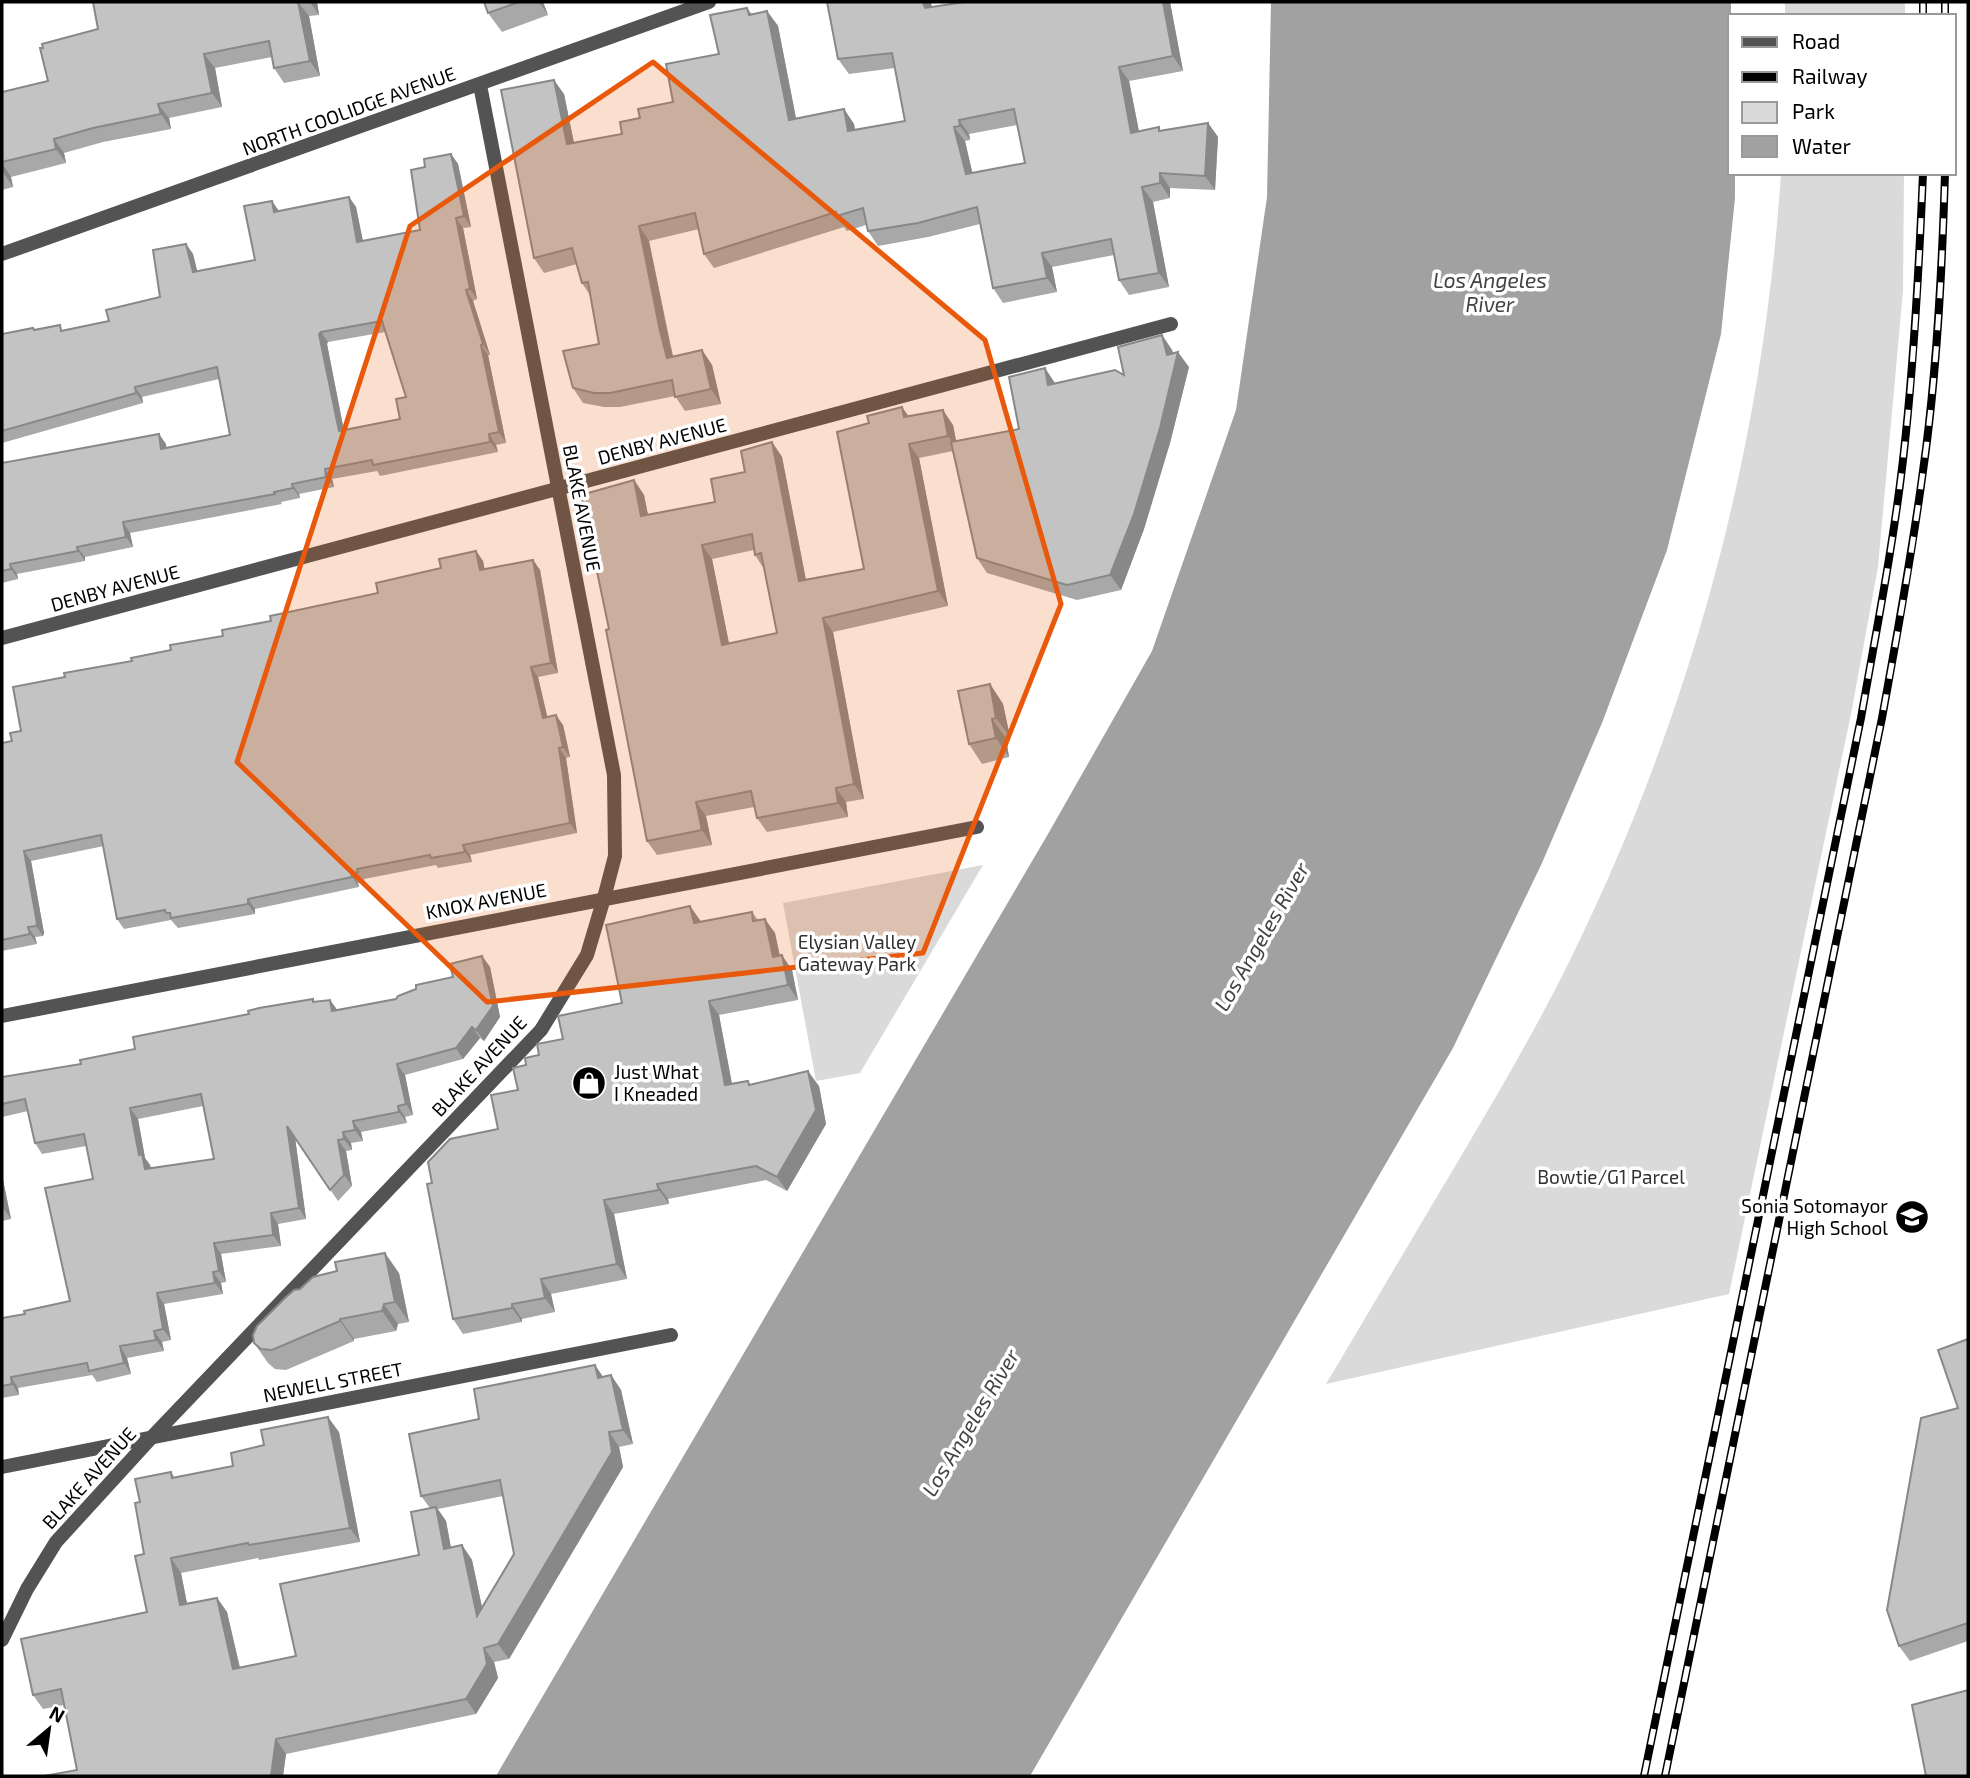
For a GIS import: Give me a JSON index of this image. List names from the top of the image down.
{
  "streets": {
    "street": [
      "NORTH COOLIDGE AVENUE",
      "DENBY AVENUE",
      "BLAKE AVENUE",
      "KNOX AVENUE",
      "NEWELL STREET"
    ]
  },
  "crossings": [
    ["NORTH COOLIDGE AVENUE", "BLAKE AVENUE"],
    ["DENBY AVENUE", "BLAKE AVENUE"],
    ["BLAKE AVENUE", "KNOX AVENUE"],
    ["BLAKE AVENUE", "NEWELL STREET"]
  ],
  "water": ["Los Angeles River"],
  "parks": ["Elysian Valley Gateway Park", "Bowtie/G1 Parcel"],
  "places": {
    "shop": ["Just What I Kneaded"],
    "school or university": ["Sonia Sotomayor High School"]
  },
  "legend": [
    "Road",
    "Railway",
    "Park",
    "Water"
  ],
  "north": "top right"
}
